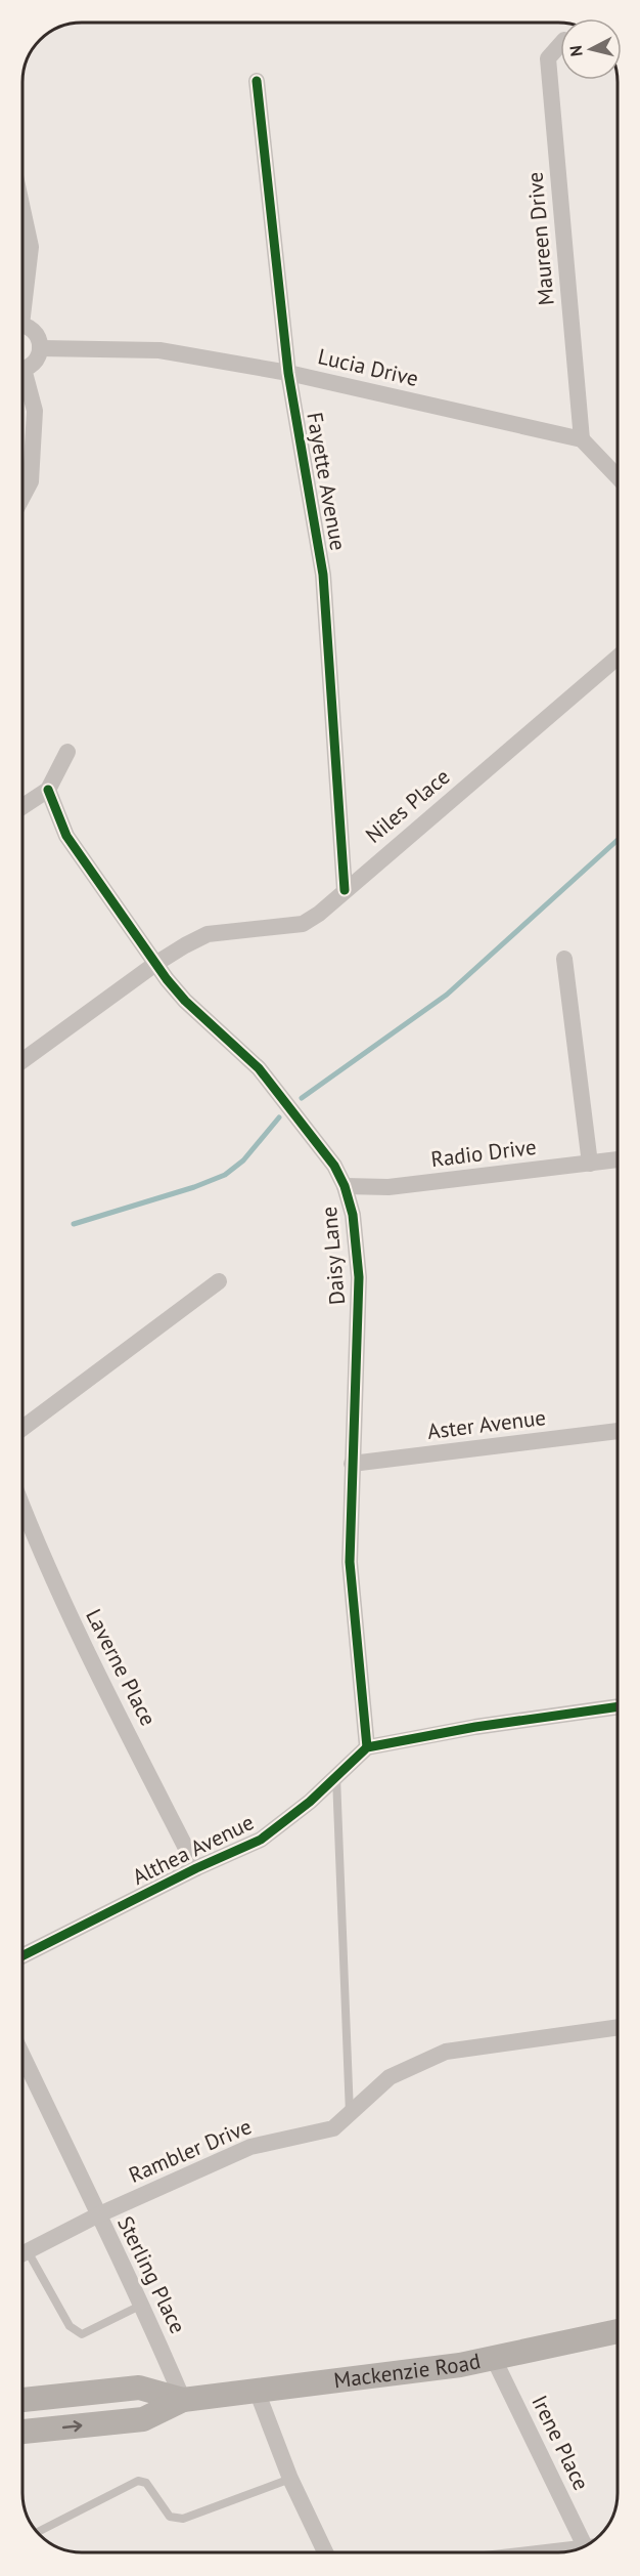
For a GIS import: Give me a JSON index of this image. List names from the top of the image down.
{
  "streets": {
    "main road": ["Mackenzie Road"],
    "street": [
      "Maureen Drive",
      "Lucia Drive",
      "Fayette Avenue",
      "Niles Place",
      "Radio Drive",
      "Daisy Lane",
      "Aster Avenue",
      "Laverne Place",
      "Althea Avenue",
      "Rambler Drive",
      "Sterling Place",
      "Irene Place"
    ]
  },
  "crossings": [
    ["Maureen Drive", "Lucia Drive"],
    ["Lucia Drive", "Fayette Avenue"],
    ["Fayette Avenue", "Niles Place"],
    ["Niles Place", "Daisy Lane"],
    ["Radio Drive", "Daisy Lane"],
    ["Daisy Lane", "Aster Avenue"],
    ["Daisy Lane", "Althea Avenue"],
    ["Laverne Place", "Althea Avenue"],
    ["Rambler Drive", "Sterling Place"],
    ["Sterling Place", "Mackenzie Road"],
    ["Mackenzie Road", "Irene Place"]
  ],
  "north": "left"
}
